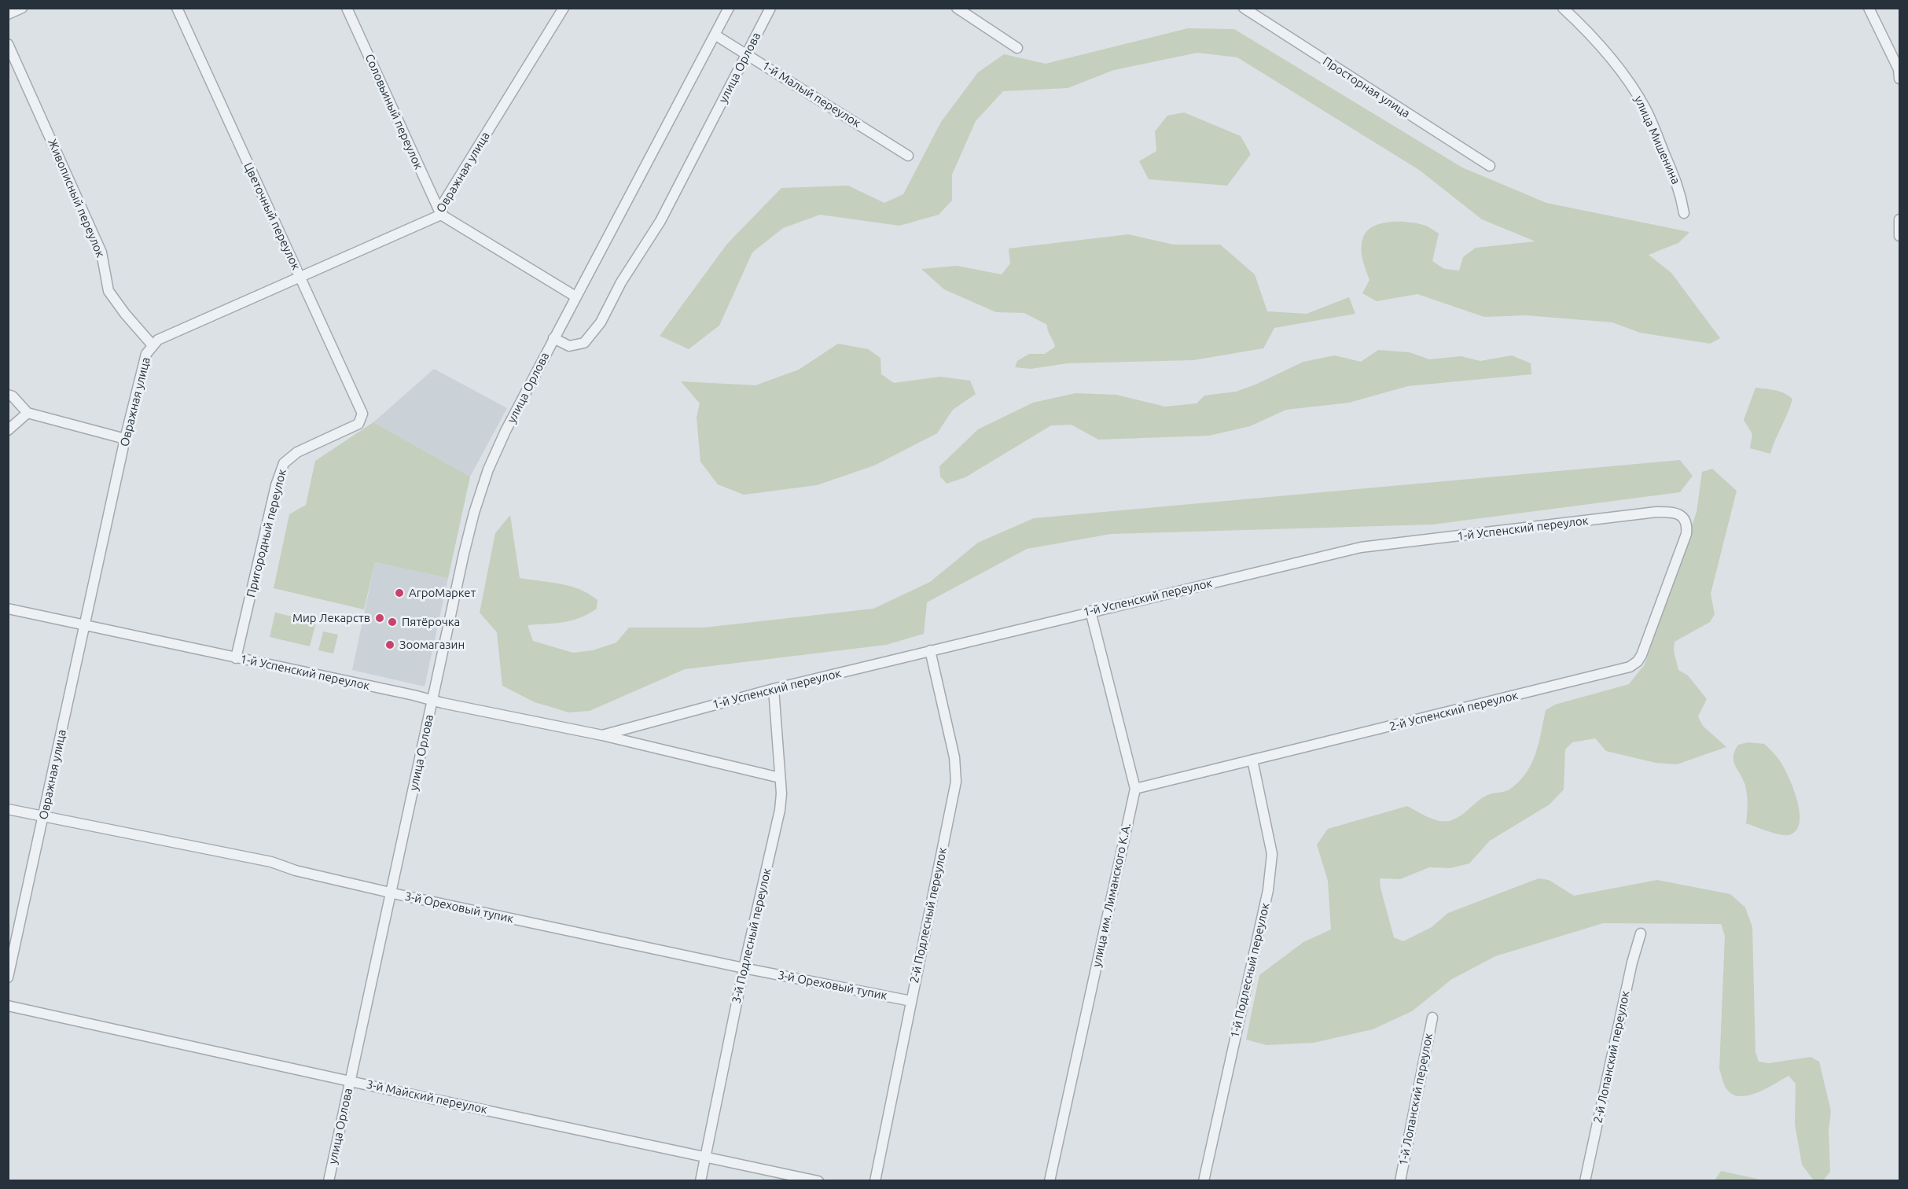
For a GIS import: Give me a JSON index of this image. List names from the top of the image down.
{
  "streets": {
    "street": [
      "улица Орлова",
      "Просторная улица",
      "1-й Малый переулок",
      "Соловьиный переулок",
      "улица Мишенина",
      "Овражная улица",
      "Живописный переулок",
      "Цветочный переулок",
      "1-й Успенский переулок",
      "Пригородный переулок",
      "2-й Успенский переулок",
      "улица им. Лиманского К.А.",
      "3-й Ореховый тупик",
      "2-й Подлесный переулок",
      "3-й Подлесный переулок",
      "1-й Подлесный переулок",
      "2-й Лопанский переулок",
      "3-й Майский переулок",
      "1-й Лопанский переулок"
    ]
  },
  "crossings": [
    ["улица Орлова", "1-й Малый переулок"],
    ["улица Орлова", "1-й Успенский переулок"],
    ["улица Орлова", "3-й Ореховый тупик"],
    ["улица Орлова", "3-й Майский переулок"],
    ["Соловьиный переулок", "Овражная улица"],
    ["Овражная улица", "Живописный переулок"],
    ["Овражная улица", "Цветочный переулок"],
    ["Овражная улица", "1-й Успенский переулок"],
    ["Овражная улица", "3-й Ореховый тупик"],
    ["Цветочный переулок", "Пригородный переулок"],
    ["1-й Успенский переулок", "Пригородный переулок"],
    ["1-й Успенский переулок", "2-й Успенский переулок"],
    ["1-й Успенский переулок", "улица им. Лиманского К.А."],
    ["1-й Успенский переулок", "2-й Подлесный переулок"],
    ["1-й Успенский переулок", "3-й Подлесный переулок"],
    ["2-й Успенский переулок", "улица им. Лиманского К.А."],
    ["2-й Успенский переулок", "1-й Подлесный переулок"],
    ["3-й Ореховый тупик", "2-й Подлесный переулок"],
    ["3-й Ореховый тупик", "3-й Подлесный переулок"],
    ["3-й Подлесный переулок", "3-й Майский переулок"]
  ],
  "places": [
    "АгроМаркет",
    "Мир Лекарств",
    "Пятёрочка",
    "Зоомагазин"
  ]
}
